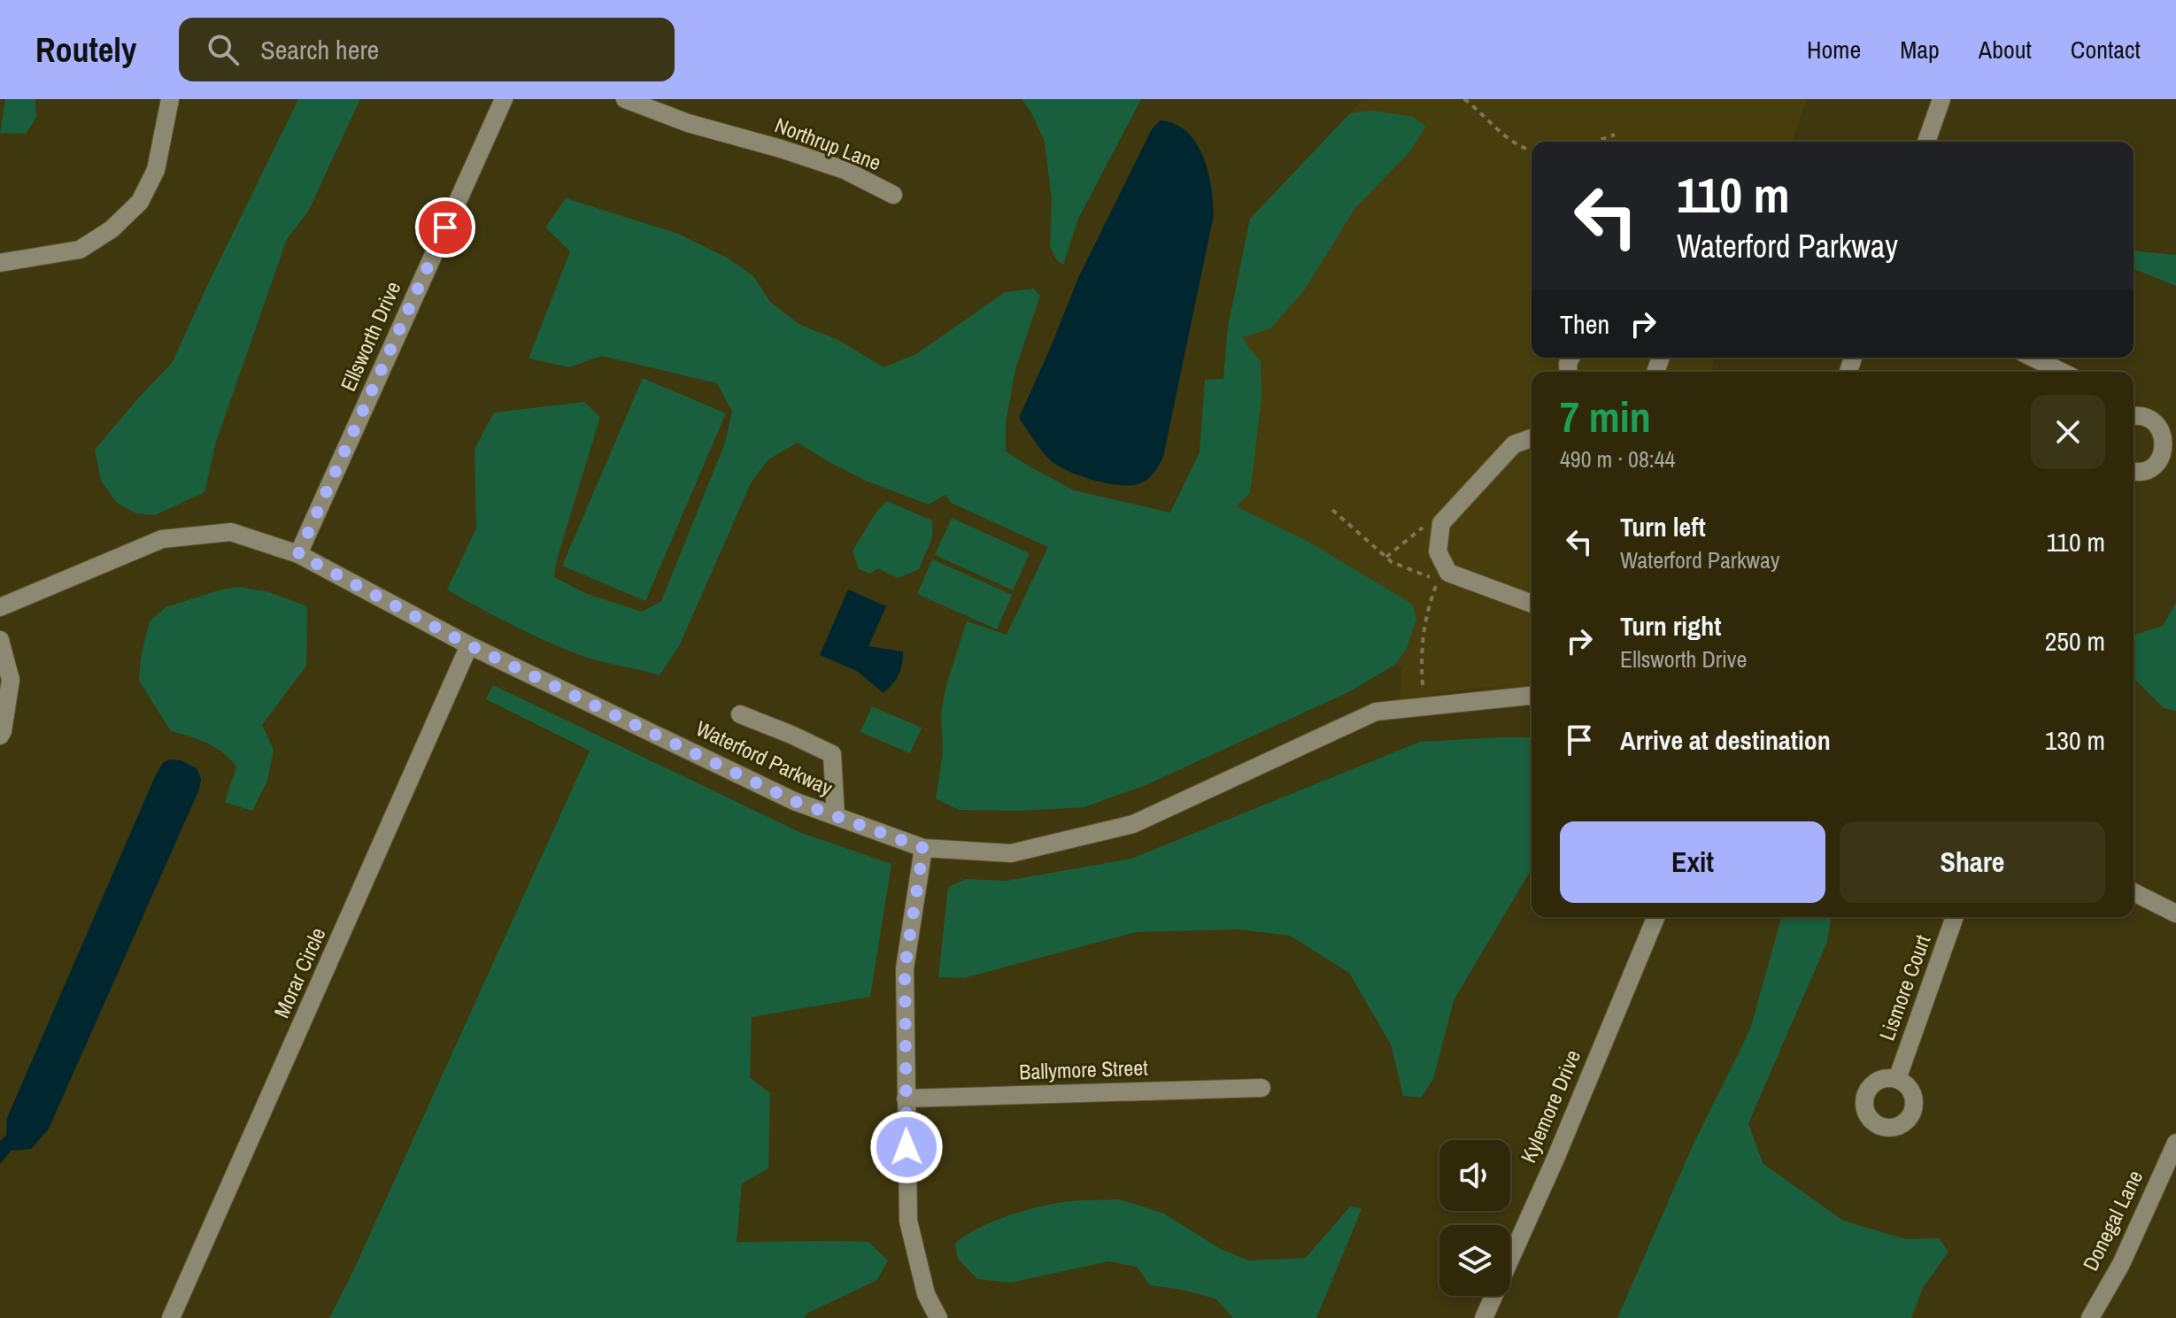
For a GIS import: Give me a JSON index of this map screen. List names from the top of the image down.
{
  "streets": {
    "street": [
      "Northrup Lane",
      "Ellsworth Drive",
      "Waterford Parkway",
      "Morar Circle",
      "Lismore Court",
      "Ballymore Street",
      "Kylemore Drive",
      "Donegal Lane"
    ]
  },
  "crossings": [
    ["Ellsworth Drive", "Waterford Parkway"],
    ["Waterford Parkway", "Morar Circle"]
  ],
  "page": {
    "header": "Routely",
    "search": "Search here",
    "nav": [
      "Home",
      "Map",
      "About",
      "Contact"
    ],
    "turn": ["110 m", "Waterford Parkway"],
    "then": "Then",
    "heading": ["7 min", "490 m · 08:44"],
    "list": [
      {
        "name": "Turn left",
        "note": "Waterford Parkway",
        "value": "110 m"
      },
      {
        "name": "Turn right",
        "note": "Ellsworth Drive",
        "value": "250 m"
      },
      {
        "name": "Arrive at destination",
        "value": "130 m"
      }
    ],
    "buttons": ["Exit", "Share"]
  }
}
